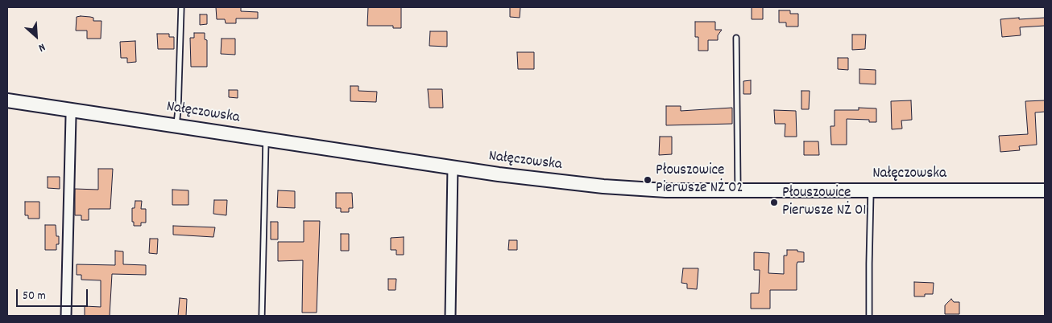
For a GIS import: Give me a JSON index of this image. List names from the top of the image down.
{
  "streets": {
    "main road": ["Nałęczowska"]
  },
  "places": ["Płouszowice Pierwsze NŻ 02", "Płouszowice Pierwsze NŻ 01"],
  "scale_bar": "50 m",
  "north": "bottom right"
}
